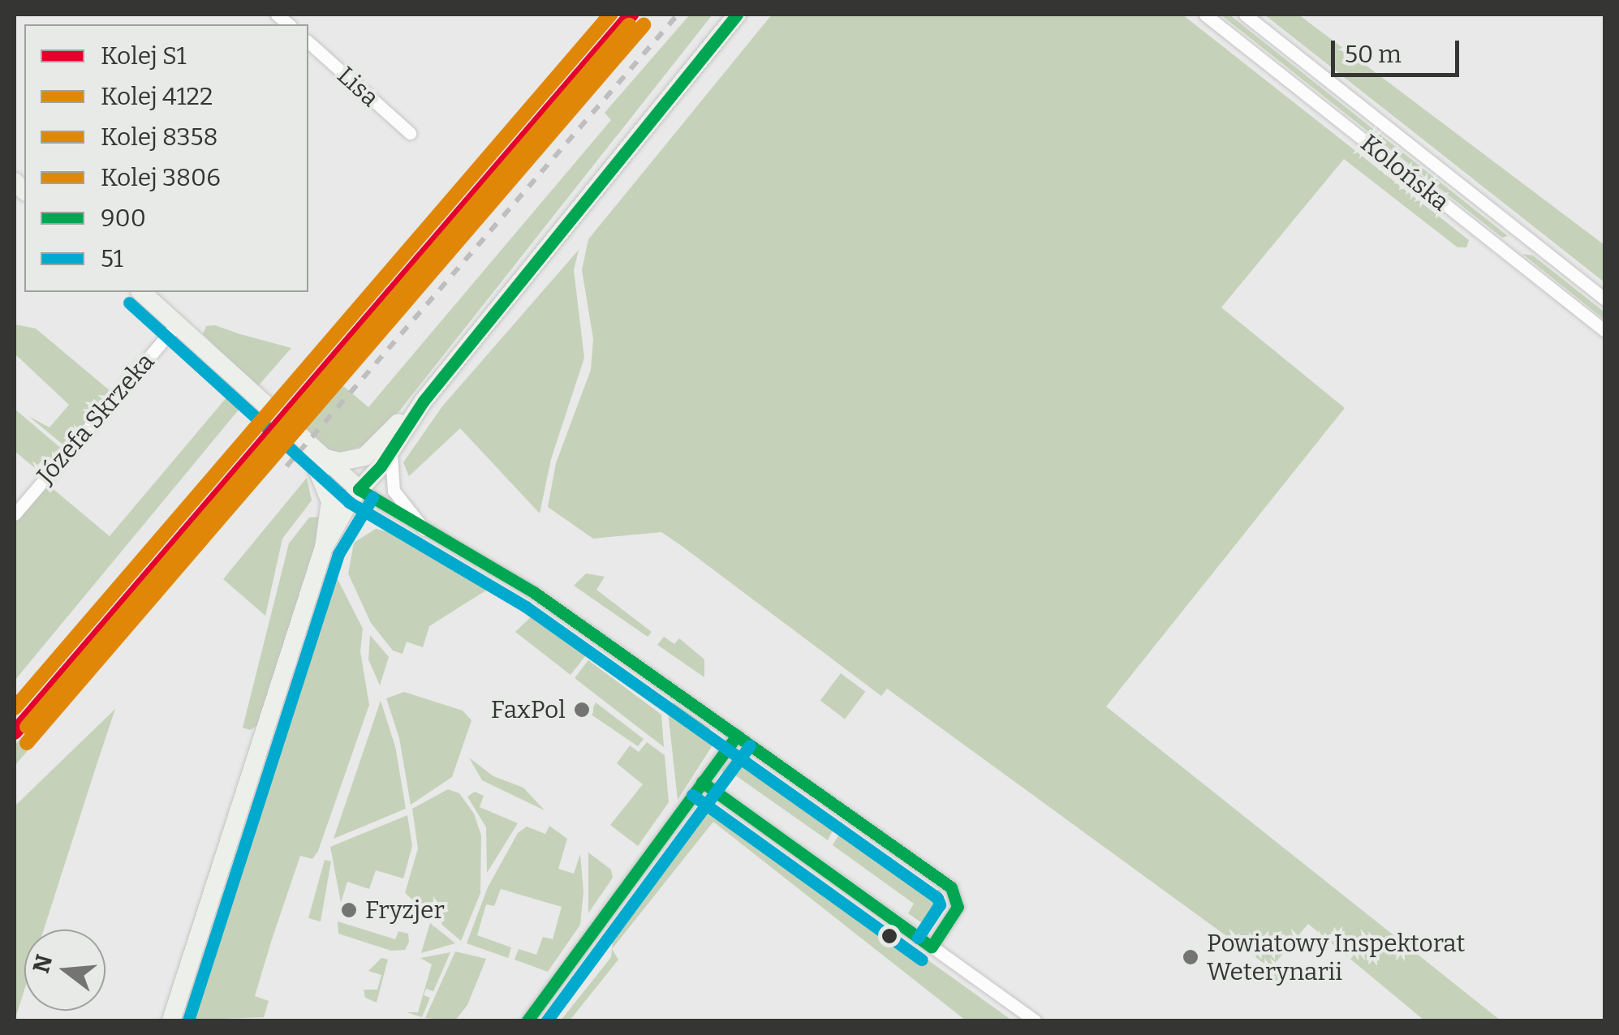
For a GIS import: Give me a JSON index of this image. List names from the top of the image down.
{
  "streets": {
    "street": ["Lisa", "Kolońska", "Józefa Skrzeka"]
  },
  "places": ["FaxPol", "Fryzjer", "Powiatowy Inspektorat Weterynarii"],
  "lines": [
    "rail line S1",
    "rail line 8358",
    "transit line 900",
    "rail line 4122",
    "rail line 3806",
    "transit line 51"
  ],
  "legend": [
    "Kolej S1",
    "Kolej 4122",
    "Kolej 8358",
    "Kolej 3806",
    "900",
    "51"
  ],
  "scale_bar": "50 m",
  "north": "left"
}
